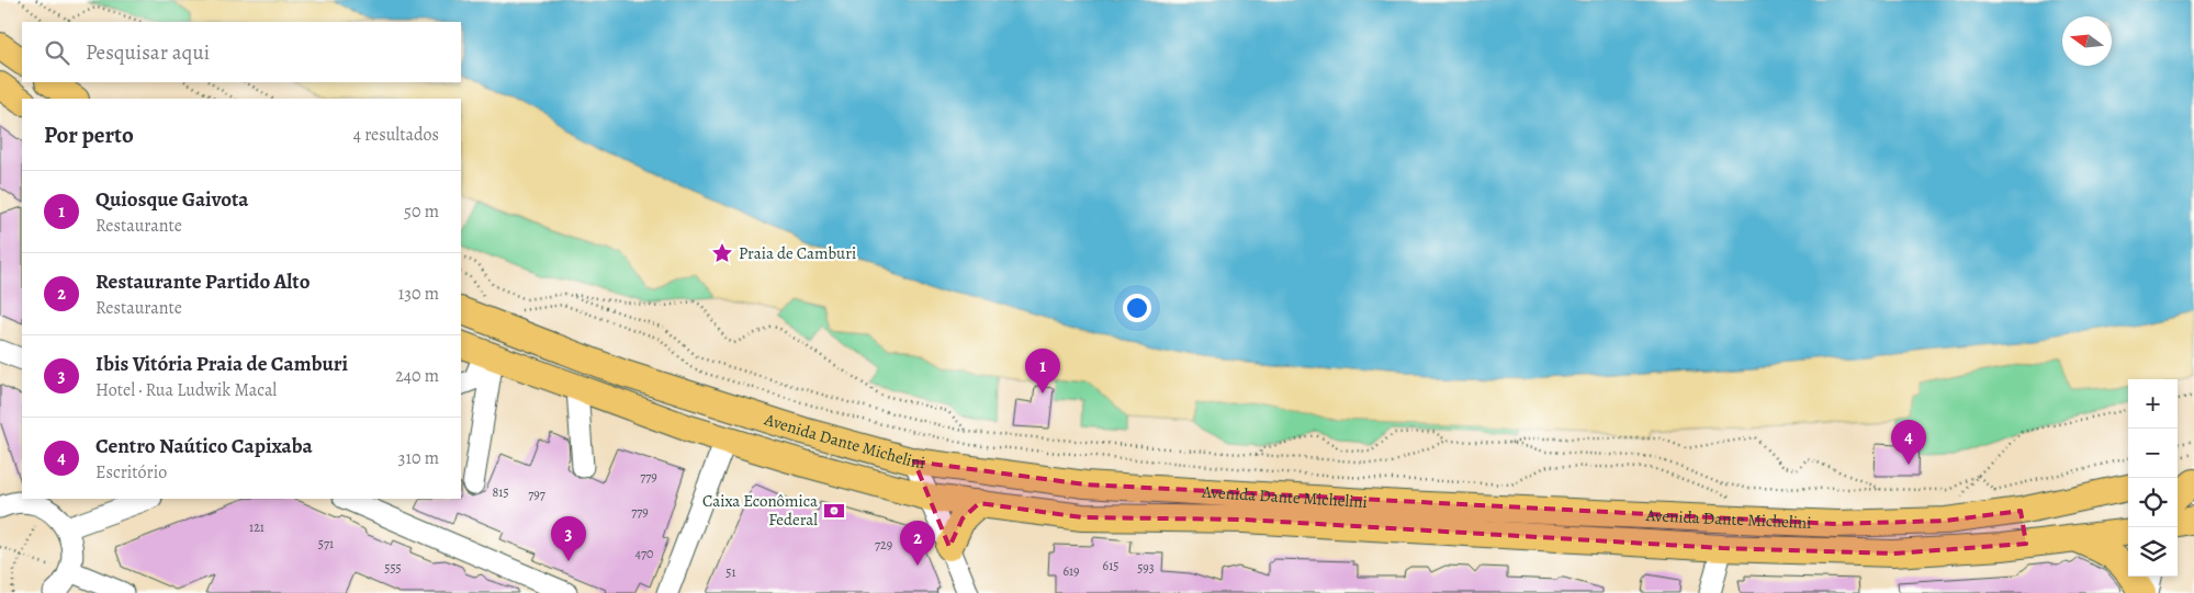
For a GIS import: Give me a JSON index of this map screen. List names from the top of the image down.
{
  "streets": {
    "main road": ["Avenida Dante Michelini"]
  },
  "places": {
    "place": ["Praia de Camburi"],
    "bank": ["Caixa Econômica Federal"]
  },
  "house_numbers": [
    "779",
    "815",
    "797",
    "779",
    "121",
    "571",
    "729",
    "470",
    "615",
    "555",
    "593",
    "619",
    "51"
  ],
  "north": "left",
  "page": {
    "search": "Pesquisar aqui",
    "heading": ["Por perto", "4 resultados"],
    "list": [
      {
        "mark": "1",
        "name": "Quiosque Gaivota",
        "note": "Restaurante",
        "value": "50 m"
      },
      {
        "mark": "2",
        "name": "Restaurante Partido Alto",
        "note": "Restaurante",
        "value": "130 m"
      },
      {
        "mark": "3",
        "name": "Ibis Vitória Praia de Camburi",
        "note": "Hotel · Rua Ludwik Macal",
        "value": "240 m"
      },
      {
        "mark": "4",
        "name": "Centro Naútico Capixaba",
        "note": "Escritório",
        "value": "310 m"
      }
    ],
    "pins": [
      "1",
      "4",
      "3",
      "2"
    ],
    "map_buttons": ["+", "−"]
  }
}
